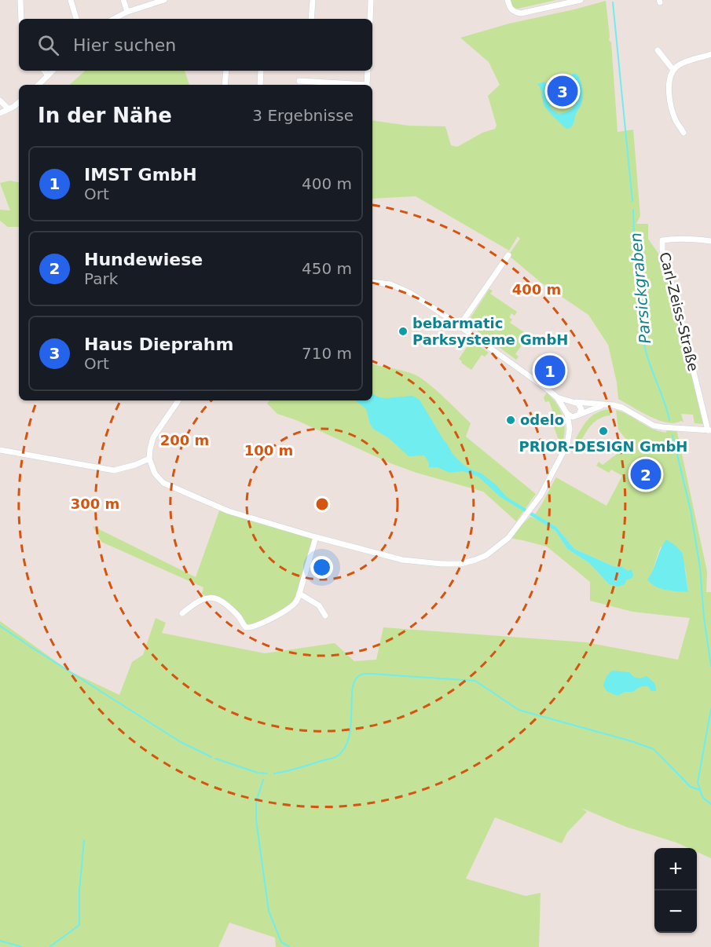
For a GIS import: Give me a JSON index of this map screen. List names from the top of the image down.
{
  "streets": {
    "street": ["Carl-Zeiss-Straße"]
  },
  "water": ["Parsickgraben"],
  "places": ["bebarmatic Parksysteme GmbH", "odelo", "PRIOR-DESIGN GmbH"],
  "page": {
    "search": "Hier suchen",
    "pins": ["3", "1", "2"],
    "heading": ["In der Nähe", "3 Ergebnisse"],
    "list": [
      {
        "mark": "1",
        "name": "IMST GmbH",
        "note": "Ort",
        "value": "400 m"
      },
      {
        "mark": "2",
        "name": "Hundewiese",
        "note": "Park",
        "value": "450 m"
      },
      {
        "mark": "3",
        "name": "Haus Dieprahm",
        "note": "Ort",
        "value": "710 m"
      }
    ],
    "map_buttons": ["+", "−"]
  },
  "rings": [
    "400 m",
    "200 m",
    "100 m",
    "300 m"
  ]
}
